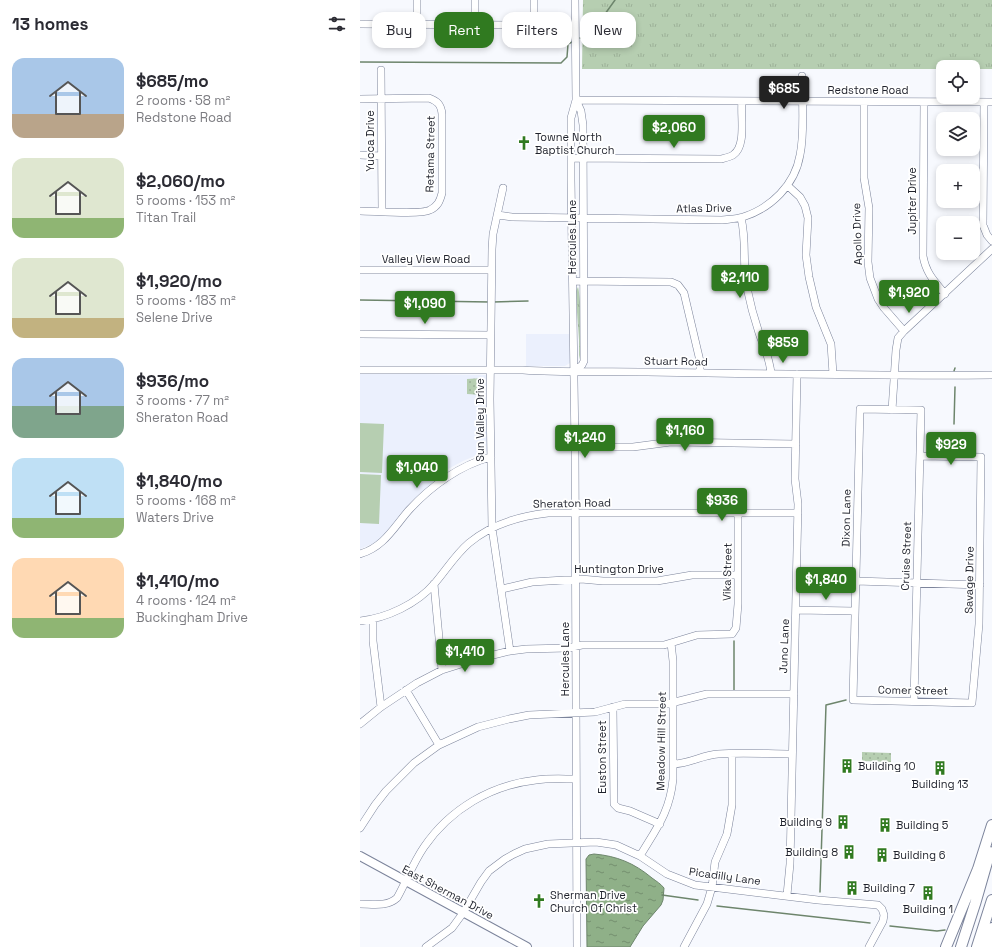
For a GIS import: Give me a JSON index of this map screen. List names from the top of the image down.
{
  "streets": {
    "main road": ["East Sherman Drive"],
    "street": [
      "Redstone Road",
      "Yucca Drive",
      "Retama Street",
      "Jupiter Drive",
      "Atlas Drive",
      "Apollo Drive",
      "Hercules Lane",
      "Valley View Road",
      "Stuart Road",
      "Sun Valley Drive",
      "Sheraton Road",
      "Dixon Lane",
      "Cruise Street",
      "Huntington Drive",
      "Vika Street",
      "Savage Drive",
      "Juno Lane",
      "Comer Street",
      "Meadow Hill Street",
      "Euston Street",
      "Picadilly Lane"
    ]
  },
  "crossings": [
    ["Redstone Road", "Jupiter Drive"],
    ["Redstone Road", "Atlas Drive"],
    ["Redstone Road", "Apollo Drive"],
    ["Redstone Road", "Hercules Lane"],
    ["Yucca Drive", "Retama Street"],
    ["Atlas Drive", "Hercules Lane"],
    ["Atlas Drive", "Sun Valley Drive"],
    ["Hercules Lane", "Stuart Road"],
    ["Hercules Lane", "Sheraton Road"],
    ["Hercules Lane", "Huntington Drive"],
    ["Hercules Lane", "Picadilly Lane"],
    ["Valley View Road", "Sun Valley Drive"],
    ["Stuart Road", "Sun Valley Drive"],
    ["Stuart Road", "Juno Lane"],
    ["Sun Valley Drive", "Sheraton Road"],
    ["Sun Valley Drive", "Huntington Drive"],
    ["Sheraton Road", "Vika Street"],
    ["Sheraton Road", "Juno Lane"],
    ["Dixon Lane", "Cruise Street"],
    ["Dixon Lane", "Comer Street"],
    ["Cruise Street", "Savage Drive"],
    ["Cruise Street", "Comer Street"],
    ["Huntington Drive", "Vika Street"],
    ["Vika Street", "Meadow Hill Street"],
    ["Savage Drive", "Comer Street"],
    ["Juno Lane", "Picadilly Lane"],
    ["Meadow Hill Street", "Euston Street"],
    ["Meadow Hill Street", "Picadilly Lane"],
    ["Picadilly Lane", "East Sherman Drive"]
  ],
  "places": {
    "church": ["Towne North Baptist Church", "Sherman Drive Church Of Christ"],
    "building": [
      "Building 10",
      "Building 13",
      "Building 9",
      "Building 5",
      "Building 8",
      "Building 6",
      "Building 7",
      "Building 1"
    ]
  },
  "page": {
    "heading": "13 homes",
    "chip": [
      "Buy",
      "Rent",
      "Filters",
      "New"
    ],
    "list": [
      {
        "name": "$685/mo",
        "note": "2 rooms · 58 m² · Redstone Road"
      },
      {
        "name": "$2,060/mo",
        "note": "5 rooms · 153 m² · Titan Trail"
      },
      {
        "name": "$1,920/mo",
        "note": "5 rooms · 183 m² · Selene Drive"
      },
      {
        "name": "$936/mo",
        "note": "3 rooms · 77 m² · Sheraton Road"
      },
      {
        "name": "$1,840/mo",
        "note": "5 rooms · 168 m² · Waters Drive"
      },
      {
        "name": "$1,410/mo",
        "note": "4 rooms · 124 m² · Buckingham Drive"
      }
    ],
    "map_buttons": ["+", "−"],
    "price": [
      "$685",
      "$2,060",
      "$2,110",
      "$1,920",
      "$1,090",
      "$859",
      "$1,160",
      "$1,240",
      "$929",
      "$1,040",
      "$936",
      "$1,840",
      "$1,410"
    ]
  }
}
